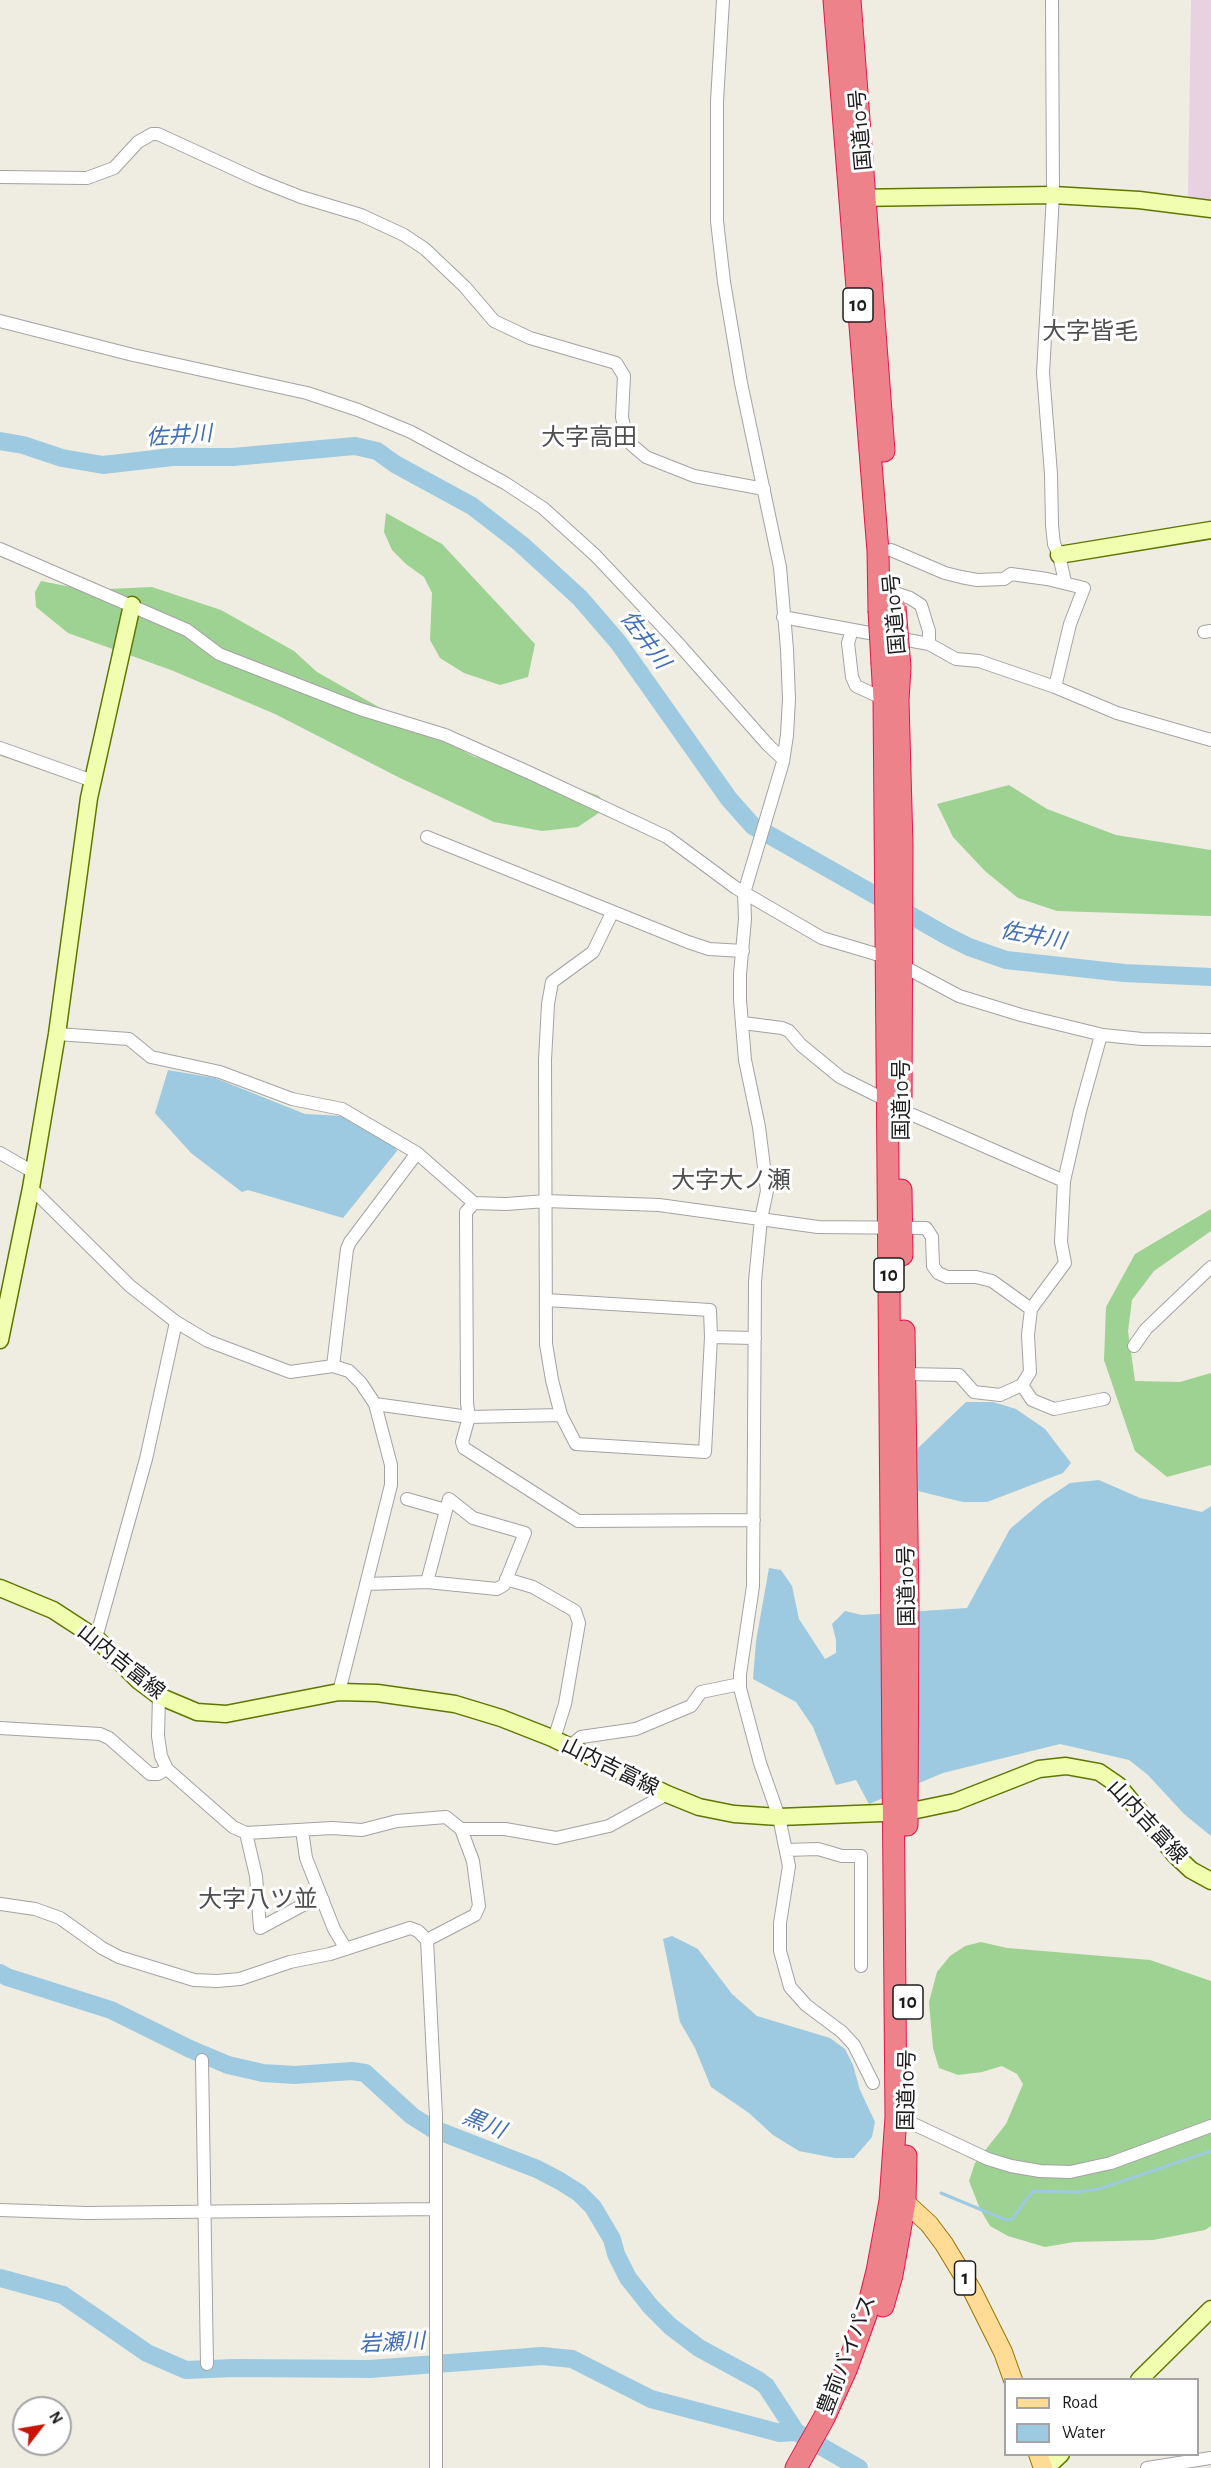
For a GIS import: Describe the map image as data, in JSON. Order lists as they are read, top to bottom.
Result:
{
  "streets": {
    "highway": ["国道10号", "10", "豊前バイパス"],
    "main road": ["山内吉富線", "1"]
  },
  "crossings": [
    ["国道10号", "山内吉富線"],
    ["国道10号", "1"],
    ["国道10号", "豊前バイパス"],
    ["1", "豊前バイパス"]
  ],
  "districts": [
    "大字皆毛",
    "大字高田",
    "大字大ノ瀬",
    "大字八ツ並"
  ],
  "water": ["佐井川", "黒川", "岩瀬川"],
  "legend": ["Road", "Water"],
  "north": "top right"
}
